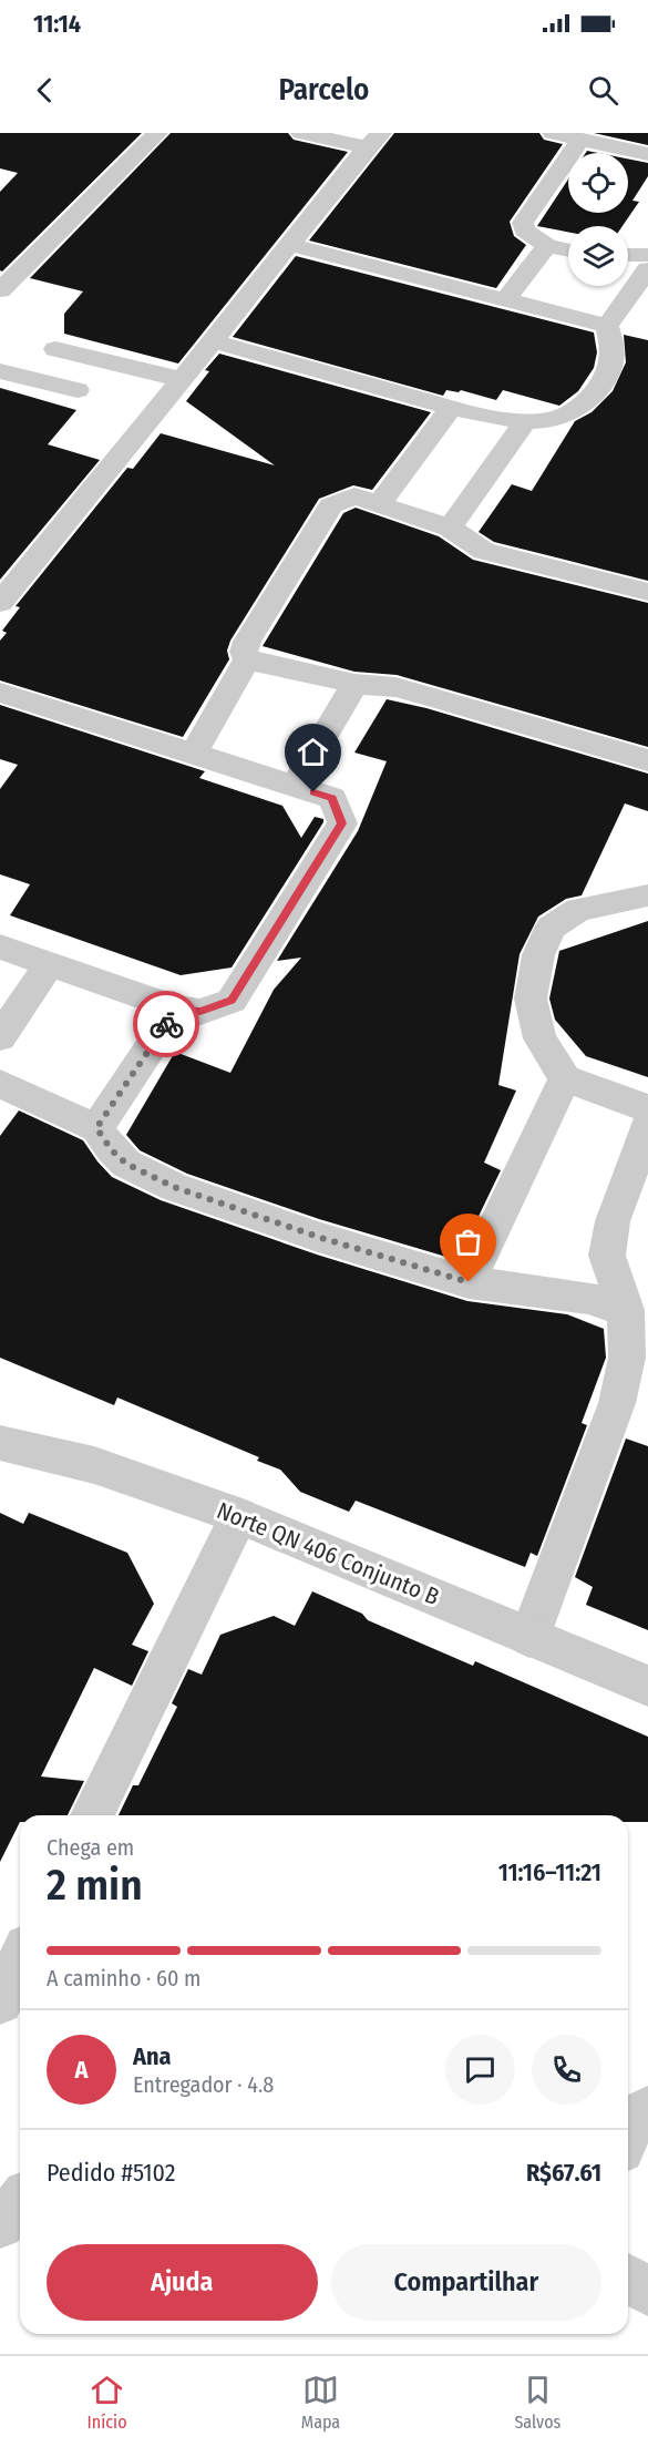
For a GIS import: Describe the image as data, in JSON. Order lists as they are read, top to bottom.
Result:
{
  "streets": {
    "street": ["Norte QN 406 Conjunto B"]
  },
  "page": {
    "status": "11:14",
    "header": "Parcelo",
    "heading": ["2 min", "Chega em", "11:16–11:21"],
    "panel": [
      "Ana",
      "Entregador · 4.8",
      "Pedido #5102",
      "R$67.61"
    ],
    "bar": "A caminho · 60 m",
    "round": "A",
    "buttons": ["Ajuda", "Compartilhar"],
    "tabs": ["Início", "Mapa", "Salvos"]
  }
}
